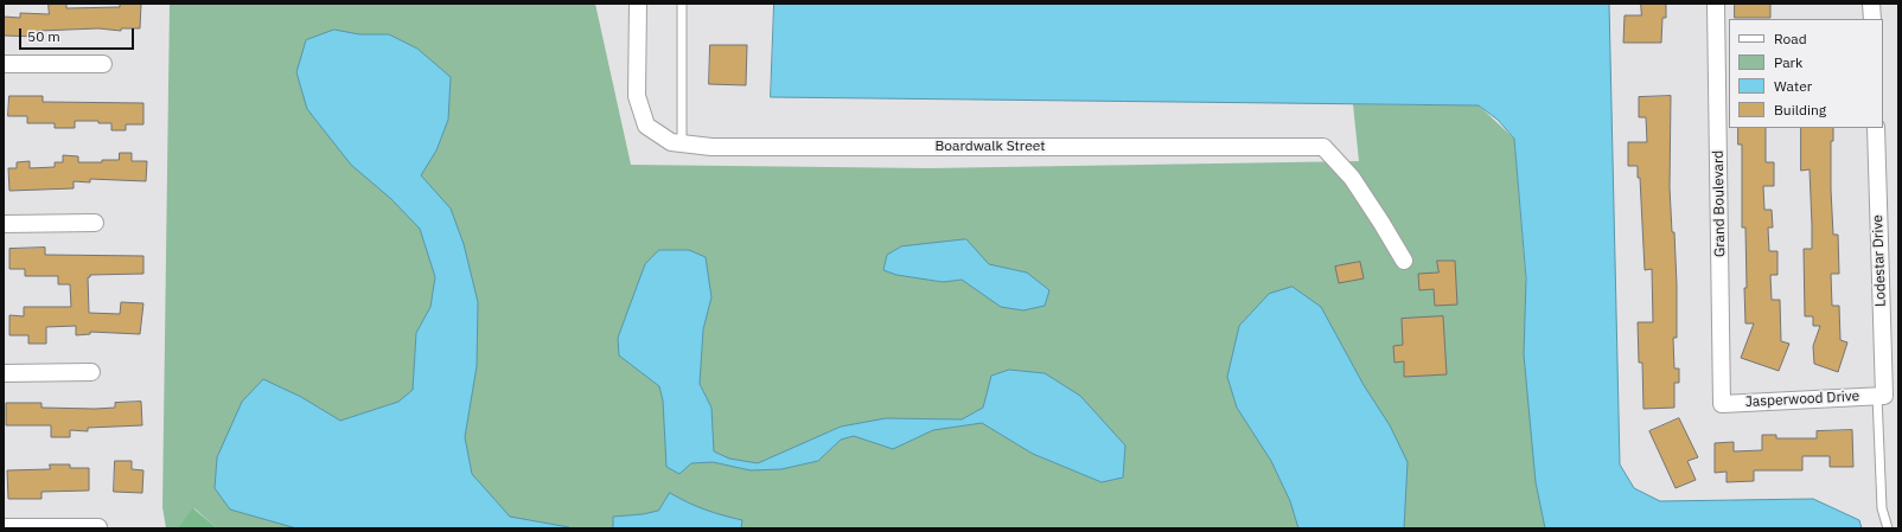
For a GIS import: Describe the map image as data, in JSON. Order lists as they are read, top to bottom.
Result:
{
  "streets": {
    "street": [
      "Boardwalk Street",
      "Grand Boulevard",
      "Lodestar Drive",
      "Jasperwood Drive"
    ]
  },
  "crossings": [
    ["Grand Boulevard", "Jasperwood Drive"],
    ["Lodestar Drive", "Jasperwood Drive"]
  ],
  "legend": [
    "Road",
    "Park",
    "Water",
    "Building"
  ],
  "scale_bar": "50 m"
}
